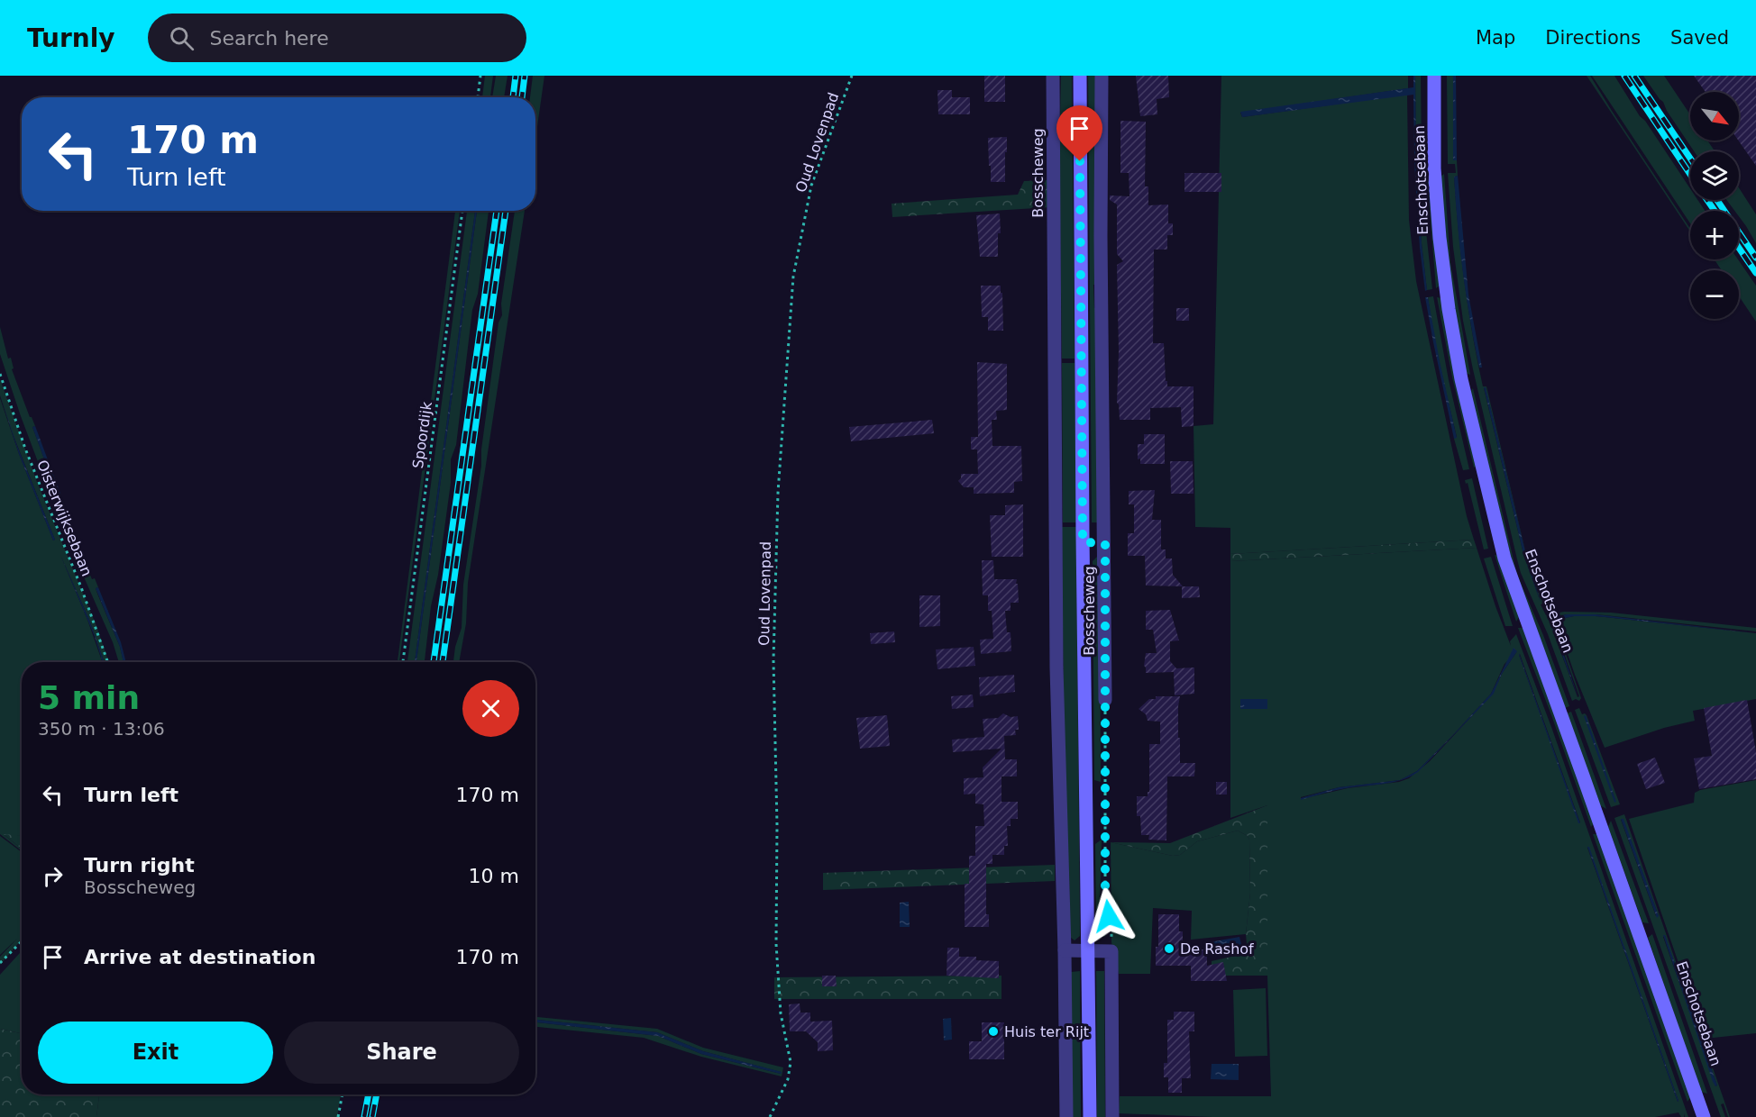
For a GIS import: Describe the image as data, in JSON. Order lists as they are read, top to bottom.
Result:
{
  "streets": {
    "street": ["Bosscheweg", "Enschotsebaan"],
    "path": ["Oud Lovenpad", "Spoordijk", "Oisterwijksebaan"]
  },
  "places": ["De Rashof", "Huis ter Rijt"],
  "north": "bottom right",
  "page": {
    "header": "Turnly",
    "search": "Search here",
    "nav": ["Map", "Directions", "Saved"],
    "map_buttons": ["+", "−"],
    "turn": ["170 m", "Turn left"],
    "heading": ["5 min", "350 m · 13:06"],
    "list": [
      {
        "name": "Turn left",
        "value": "170 m"
      },
      {
        "name": "Turn right",
        "note": "Bosscheweg",
        "value": "10 m"
      },
      {
        "name": "Arrive at destination",
        "value": "170 m"
      }
    ],
    "buttons": ["Exit", "Share"]
  }
}
